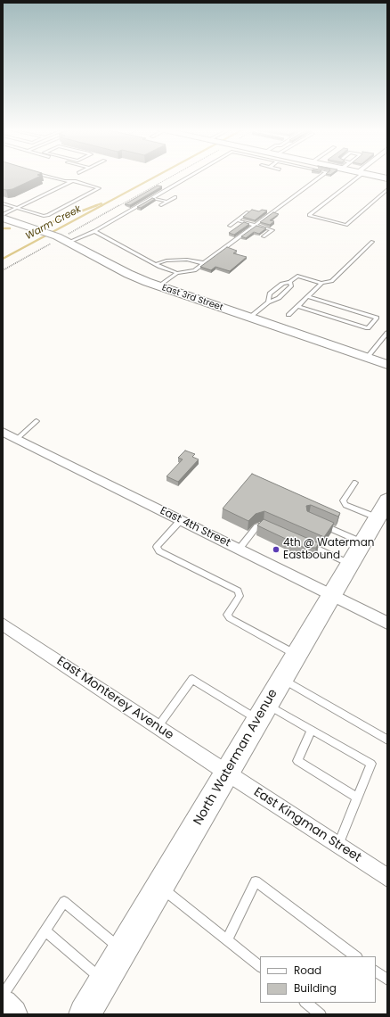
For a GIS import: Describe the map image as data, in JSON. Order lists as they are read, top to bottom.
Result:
{
  "streets": {
    "main road": ["East 3rd Street", "North Waterman Avenue"],
    "street": ["East 4th Street", "East Monterey Avenue", "East Kingman Street"]
  },
  "crossings": [
    ["East 4th Street", "North Waterman Avenue"],
    ["East Monterey Avenue", "North Waterman Avenue"],
    ["East Monterey Avenue", "East Kingman Street"],
    ["North Waterman Avenue", "East Kingman Street"]
  ],
  "water": ["Warm Creek"],
  "places": ["4th @ Waterman Eastbound"],
  "legend": ["Road", "Building"]
}
